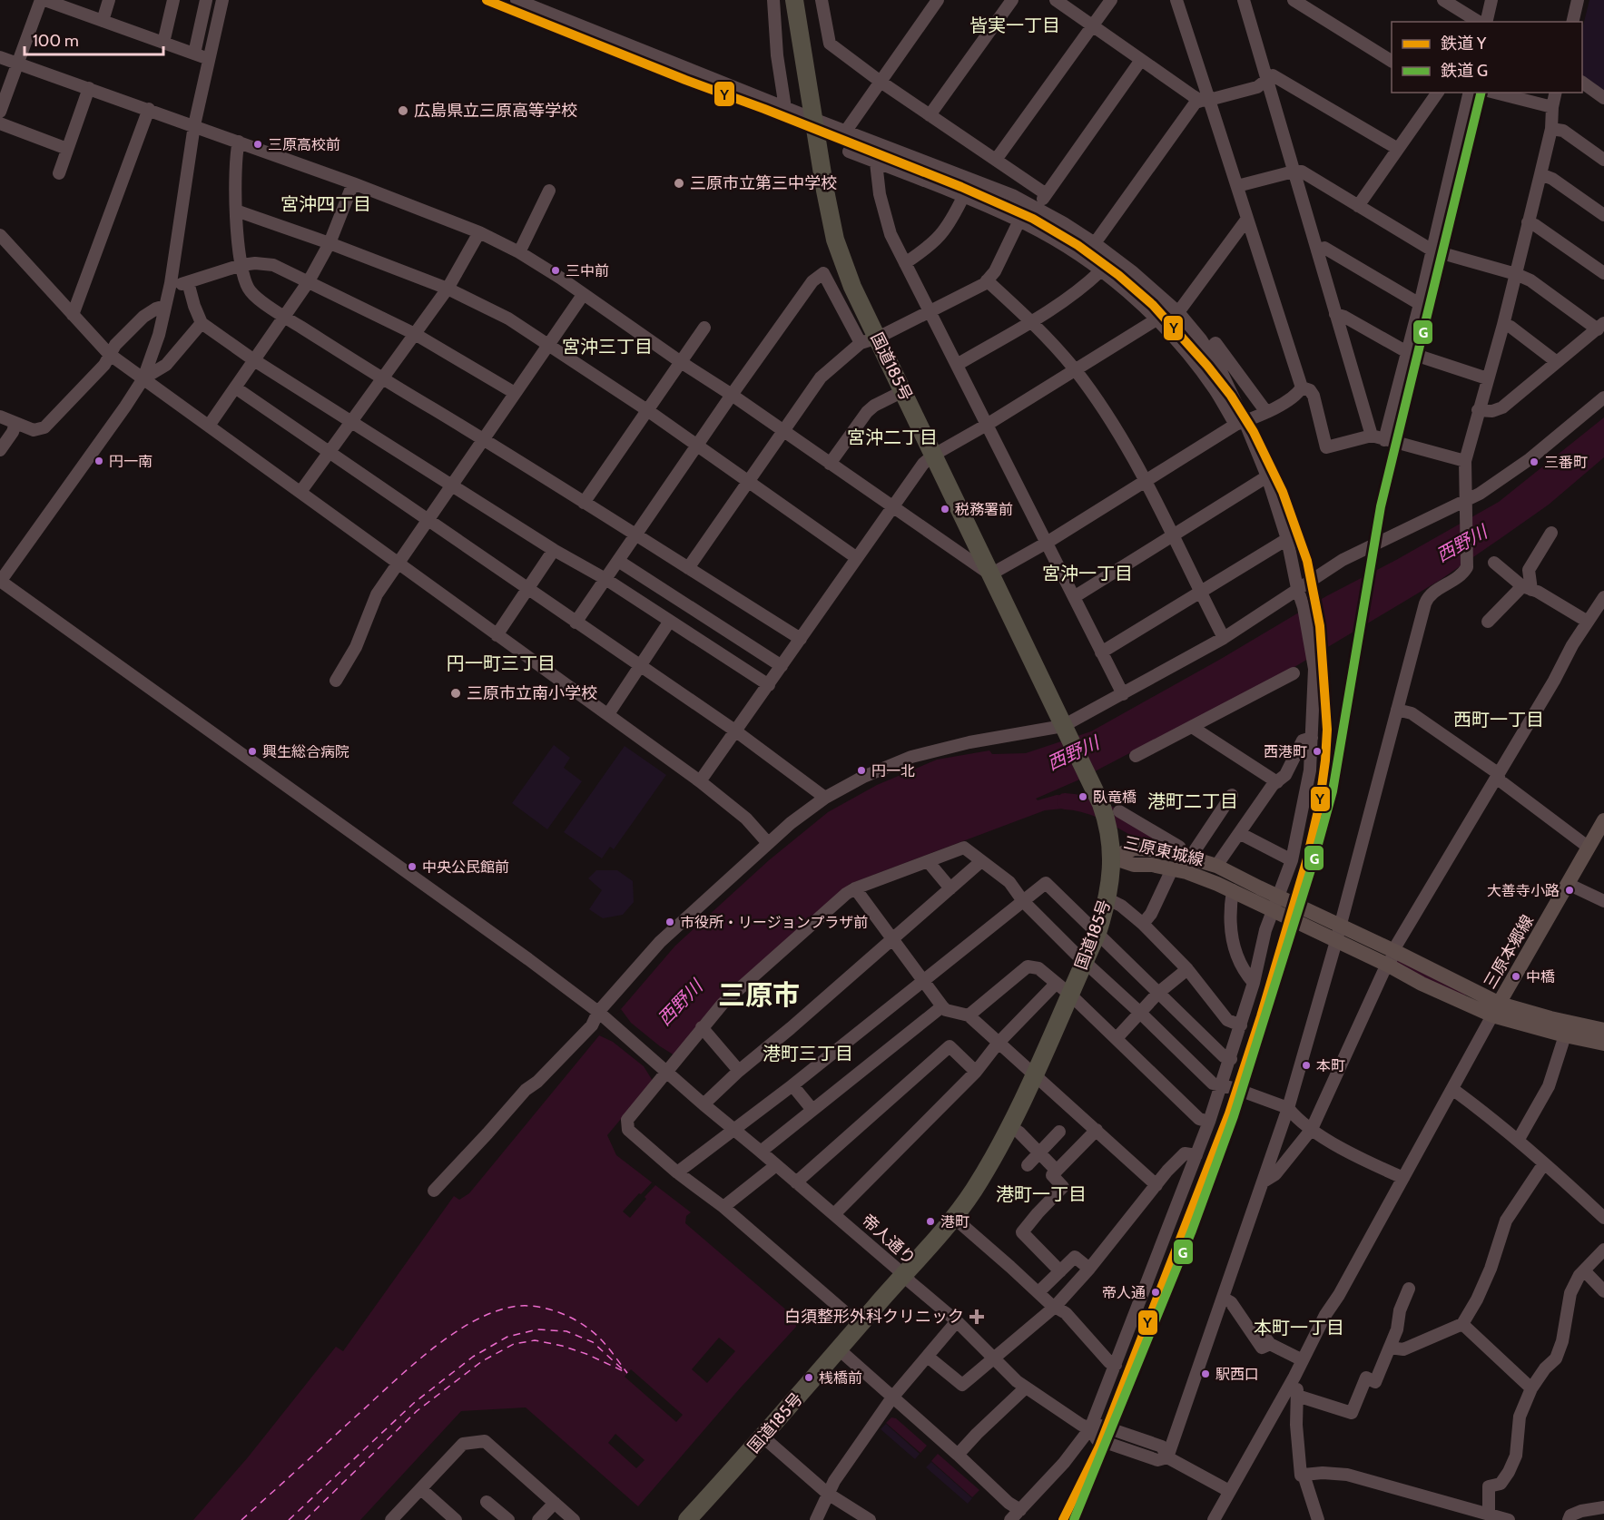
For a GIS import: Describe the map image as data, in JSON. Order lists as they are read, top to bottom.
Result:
{
  "streets": {
    "highway": ["国道185号"],
    "main road": ["三原東城線", "三原本郷線"],
    "street": ["帝人通り"]
  },
  "crossings": [
    ["国道185号", "三原東城線"],
    ["国道185号", "帝人通り"],
    ["三原東城線", "三原本郷線"]
  ],
  "districts": [
    "皆実一丁目",
    "宮沖四丁目",
    "宮沖三丁目",
    "宮沖二丁目",
    "宮沖一丁目",
    "円一町三丁目",
    "西町一丁目",
    "港町二丁目",
    "三原市",
    "港町三丁目",
    "港町一丁目",
    "本町一丁目"
  ],
  "water": ["西野川"],
  "places": {
    "other": [
      "広島県立三原高等学校",
      "三原高校前",
      "三原市立第三中学校",
      "三中前",
      "円一南",
      "三番町",
      "税務署前",
      "三原市立南小学校",
      "興生総合病院",
      "西港町",
      "円一北",
      "臥竜橋",
      "中央公民館前",
      "大善寺小路",
      "市役所・リージョンプラザ前",
      "中橋",
      "本町",
      "港町",
      "帝人通",
      "駅西口",
      "桟橋前"
    ],
    "health": ["白須整形外科クリニック"]
  },
  "lines": ["rail line Y", "rail line G"],
  "legend": ["鉄道 Y", "鉄道 G"],
  "scale_bar": "100 m"
}
